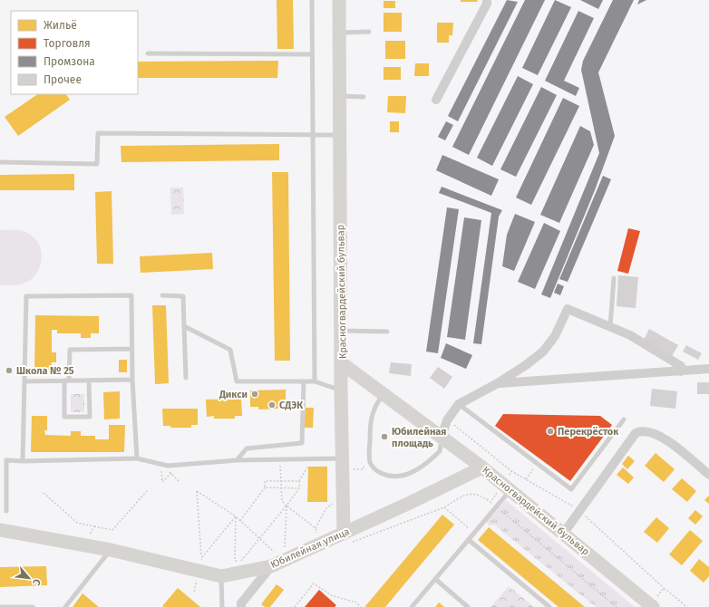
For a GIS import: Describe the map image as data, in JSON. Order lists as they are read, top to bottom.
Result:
{
  "streets": {
    "street": ["Красногвардейский бульвар", "Юбилейная улица"]
  },
  "crossings": [
    ["Красногвардейский бульвар", "Юбилейная улица"]
  ],
  "places": [
    "Школа № 25",
    "Дикси",
    "СДЭК",
    "Перекрёсток",
    "Юбилейная площадь"
  ],
  "legend": [
    "Жильё",
    "Торговля",
    "Промзона",
    "Прочее"
  ],
  "north": "bottom right"
}
